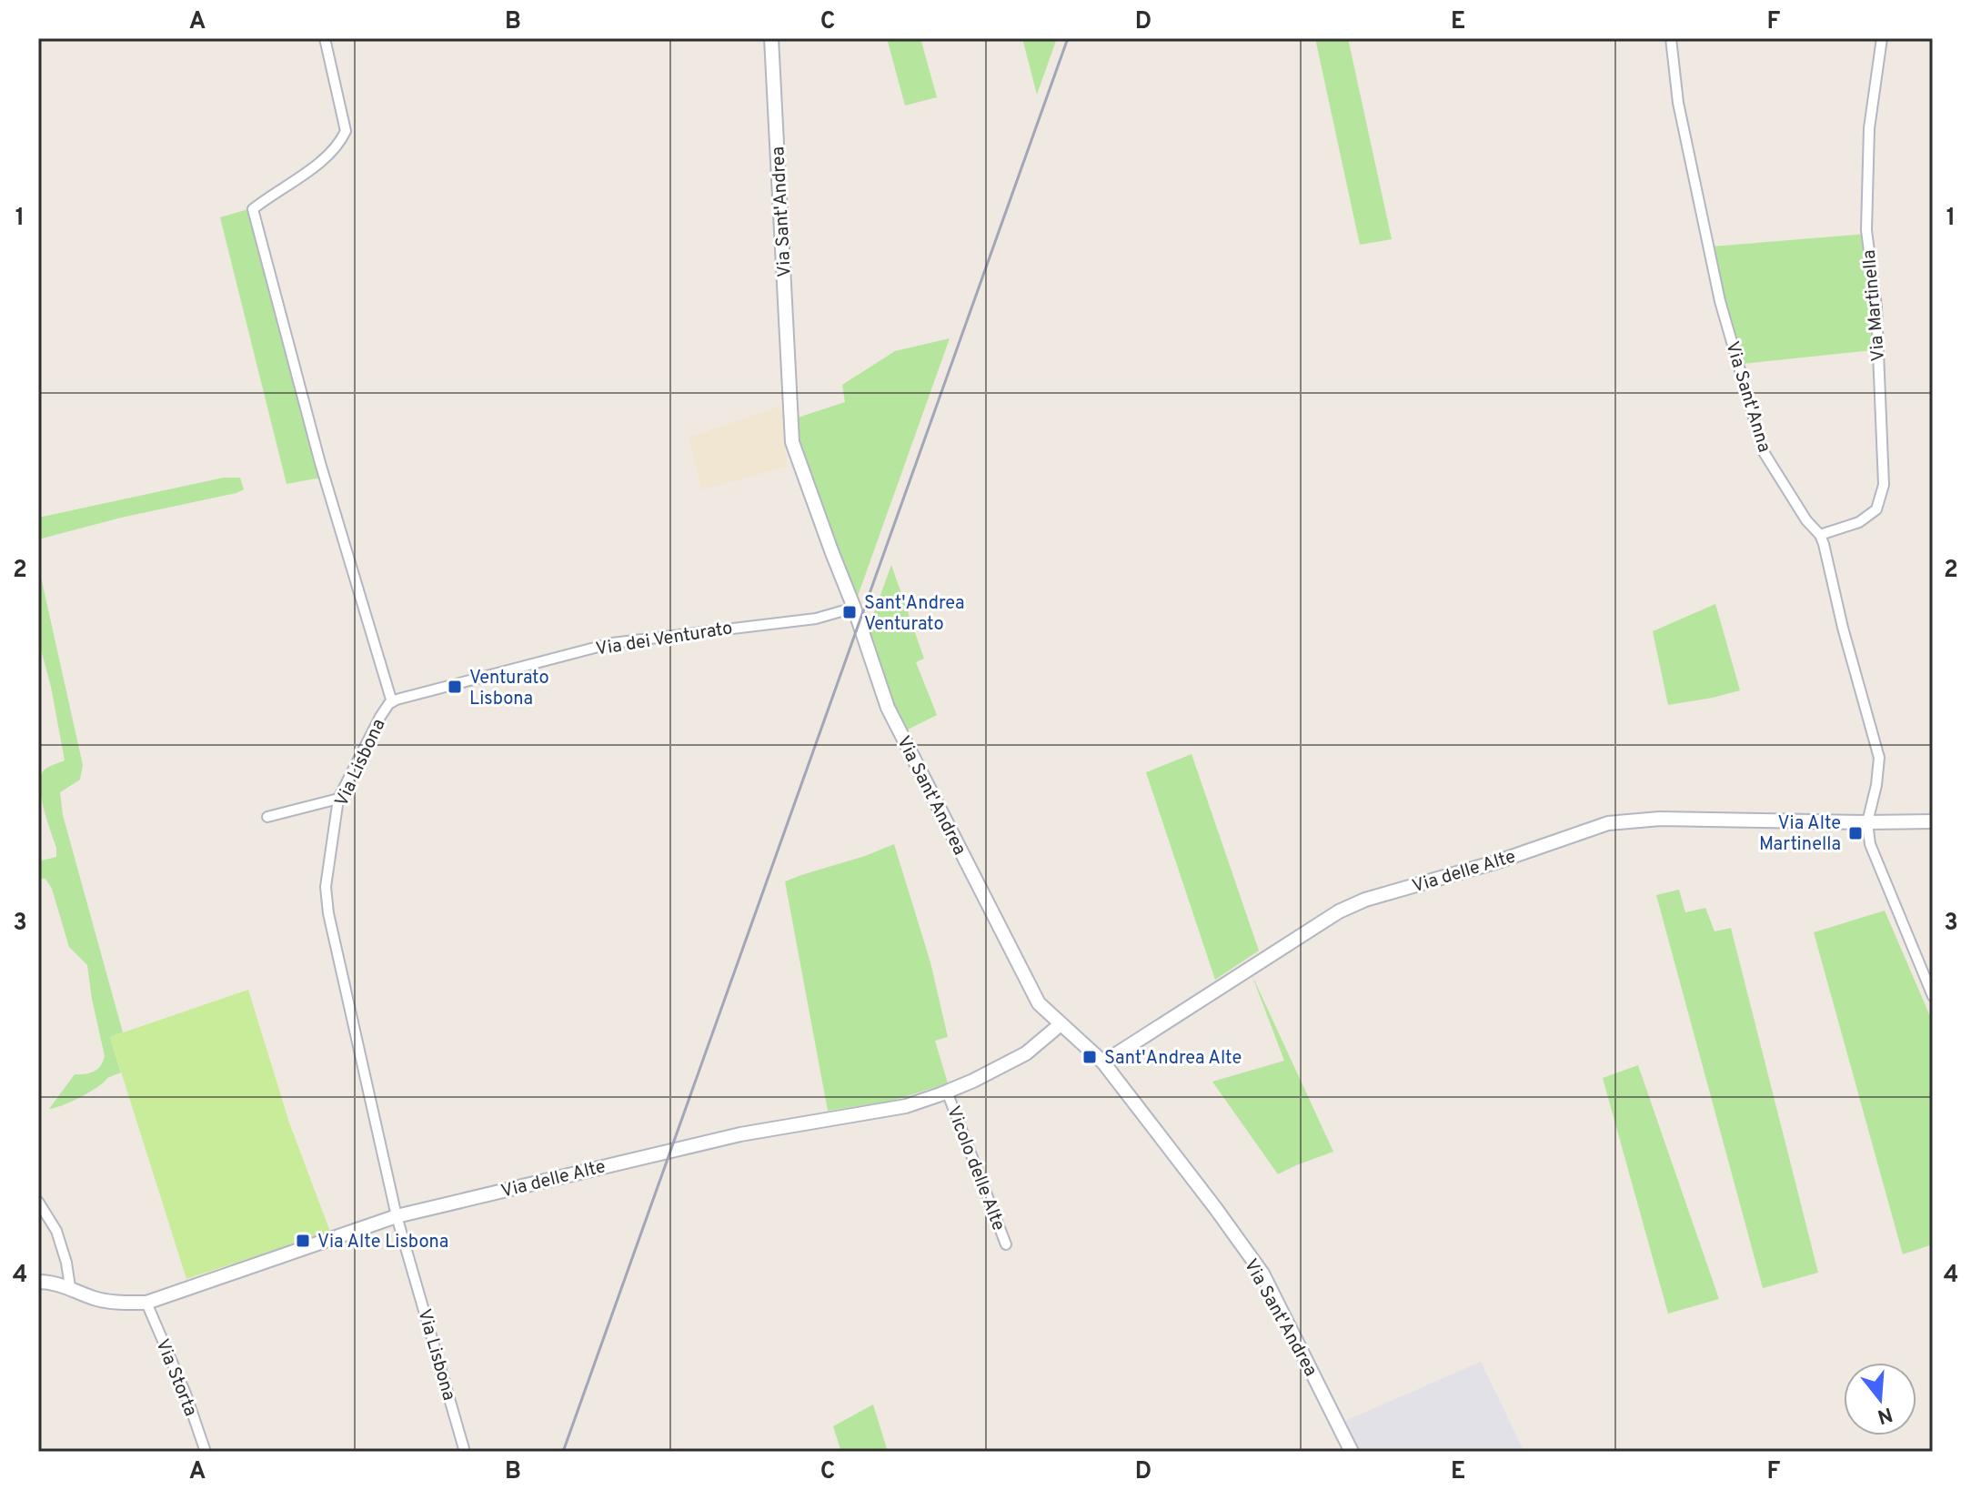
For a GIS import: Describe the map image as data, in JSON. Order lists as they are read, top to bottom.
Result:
{
  "streets": {
    "street": [
      "Via Sant'Andrea",
      "Via Martinella",
      "Via Sant'Anna",
      "Via dei Venturato",
      "Via Lisbona",
      "Via delle Alte",
      "Vicolo delle Alte",
      "Via Storta"
    ]
  },
  "crossings": [
    ["Via Sant'Andrea", "Via dei Venturato"],
    ["Via Sant'Andrea", "Via delle Alte"],
    ["Via Martinella", "Via Sant'Anna"],
    ["Via Sant'Anna", "Via delle Alte"],
    ["Via dei Venturato", "Via Lisbona"],
    ["Via Lisbona", "Via delle Alte"],
    ["Via delle Alte", "Vicolo delle Alte"],
    ["Via delle Alte", "Via Storta"]
  ],
  "places": {
    "transit": [
      "Sant'Andrea Venturato",
      "Venturato Lisbona",
      "Via Alte Martinella",
      "Sant'Andrea Alte",
      "Via Alte Lisbona"
    ]
  },
  "north": "bottom",
  "grid": {
    "columns": [
      "A",
      "B",
      "C",
      "D",
      "E",
      "F"
    ],
    "rows": [
      "1",
      "2",
      "3",
      "4"
    ]
  }
}
